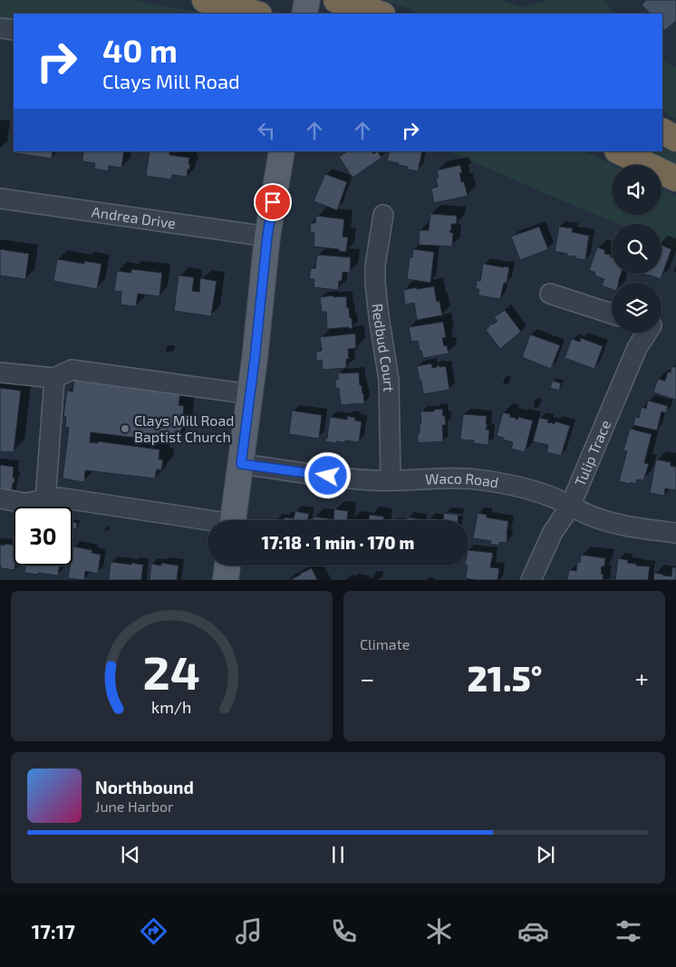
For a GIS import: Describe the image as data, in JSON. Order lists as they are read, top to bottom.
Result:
{
  "streets": {
    "street": [
      "Andrea Drive",
      "Redbud Court",
      "Tulip Trace",
      "Waco Road"
    ]
  },
  "crossings": [
    ["Redbud Court", "Waco Road"],
    ["Tulip Trace", "Waco Road"]
  ],
  "places": ["Clays Mill Road Baptist Church"],
  "page": {
    "turn": ["40 m", "Clays Mill Road"],
    "limit": "30",
    "trip": "17:18 · 1 min · 170 m",
    "tile": "Climate",
    "heat": ["−", "21.5°", "+"],
    "song": ["Northbound", "June Harbor"],
    "tabs": "17:17",
    "gauge": ["24", "km/h"]
  }
}
